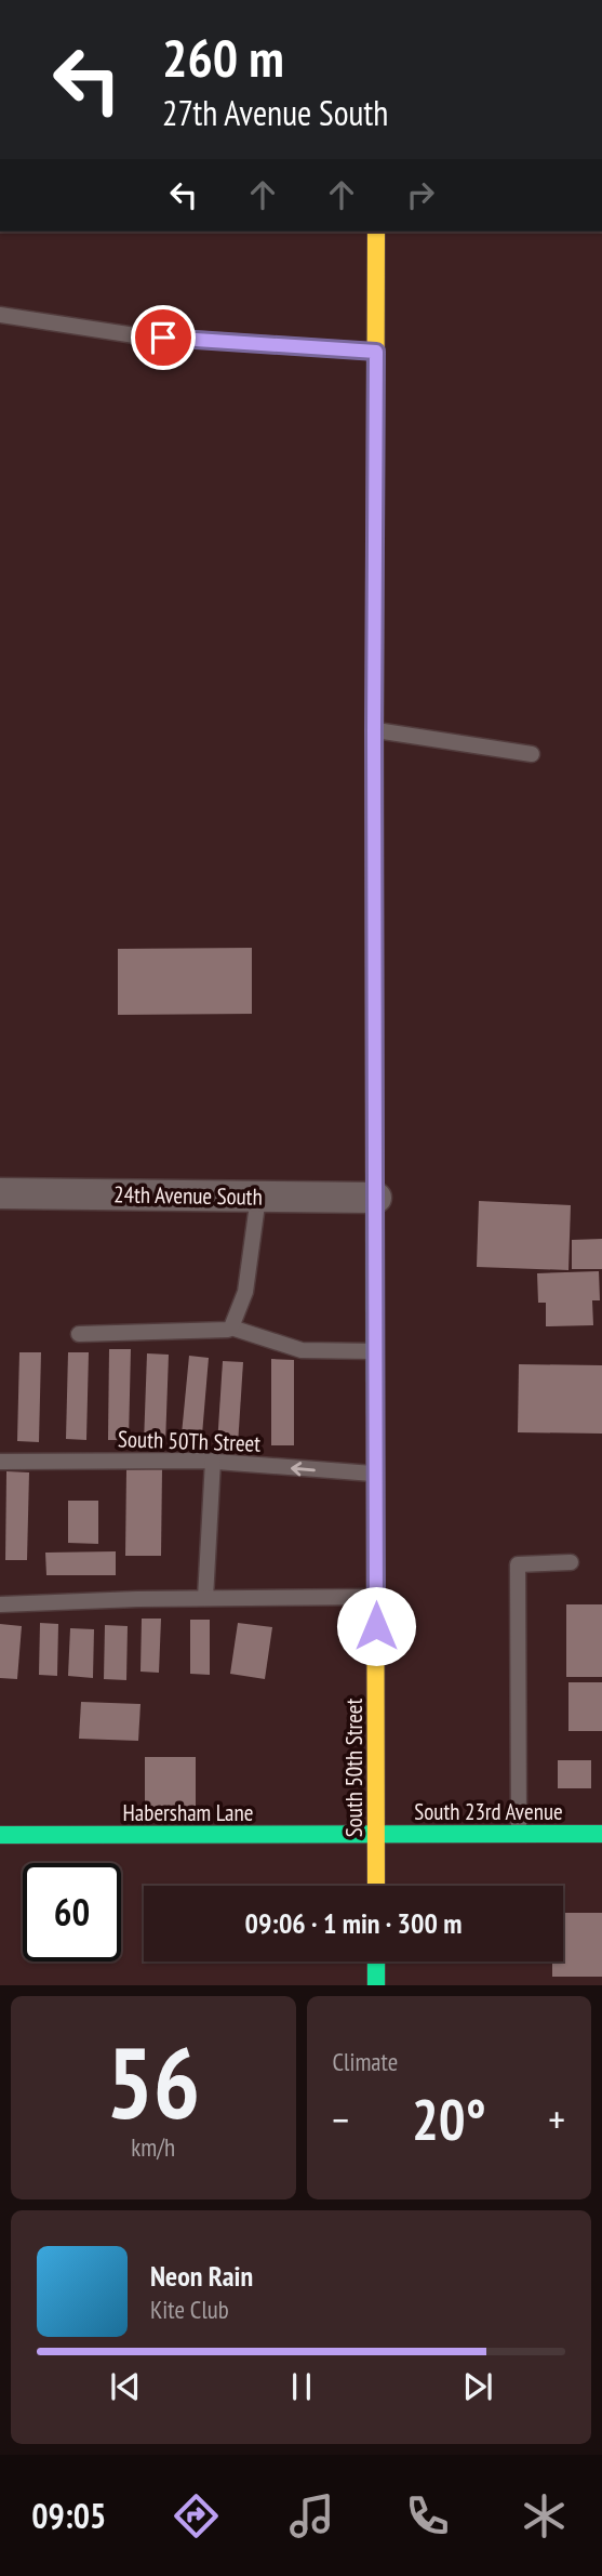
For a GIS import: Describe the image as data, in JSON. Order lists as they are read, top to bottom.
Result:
{
  "streets": {
    "main road": ["South 50th Street", "South 23rd Avenue", "Habersham Lane"],
    "street": ["24th Avenue South"],
    "lane": ["South 50Th Street"]
  },
  "crossings": [
    ["24th Avenue South", "South 50th Street"],
    ["South 50Th Street", "South 50th Street"],
    ["South 50th Street", "South 23rd Avenue"],
    ["South 50th Street", "Habersham Lane"],
    ["South 23rd Avenue", "Habersham Lane"]
  ],
  "page": {
    "turn": ["260 m", "27th Avenue South"],
    "limit": "60",
    "trip": "09:06 · 1 min · 300 m",
    "tile": [
      ["56", "km/h"],
      "Climate"
    ],
    "heat": ["−", "20°", "+"],
    "song": ["Neon Rain", "Kite Club"],
    "tabs": "09:05"
  }
}
